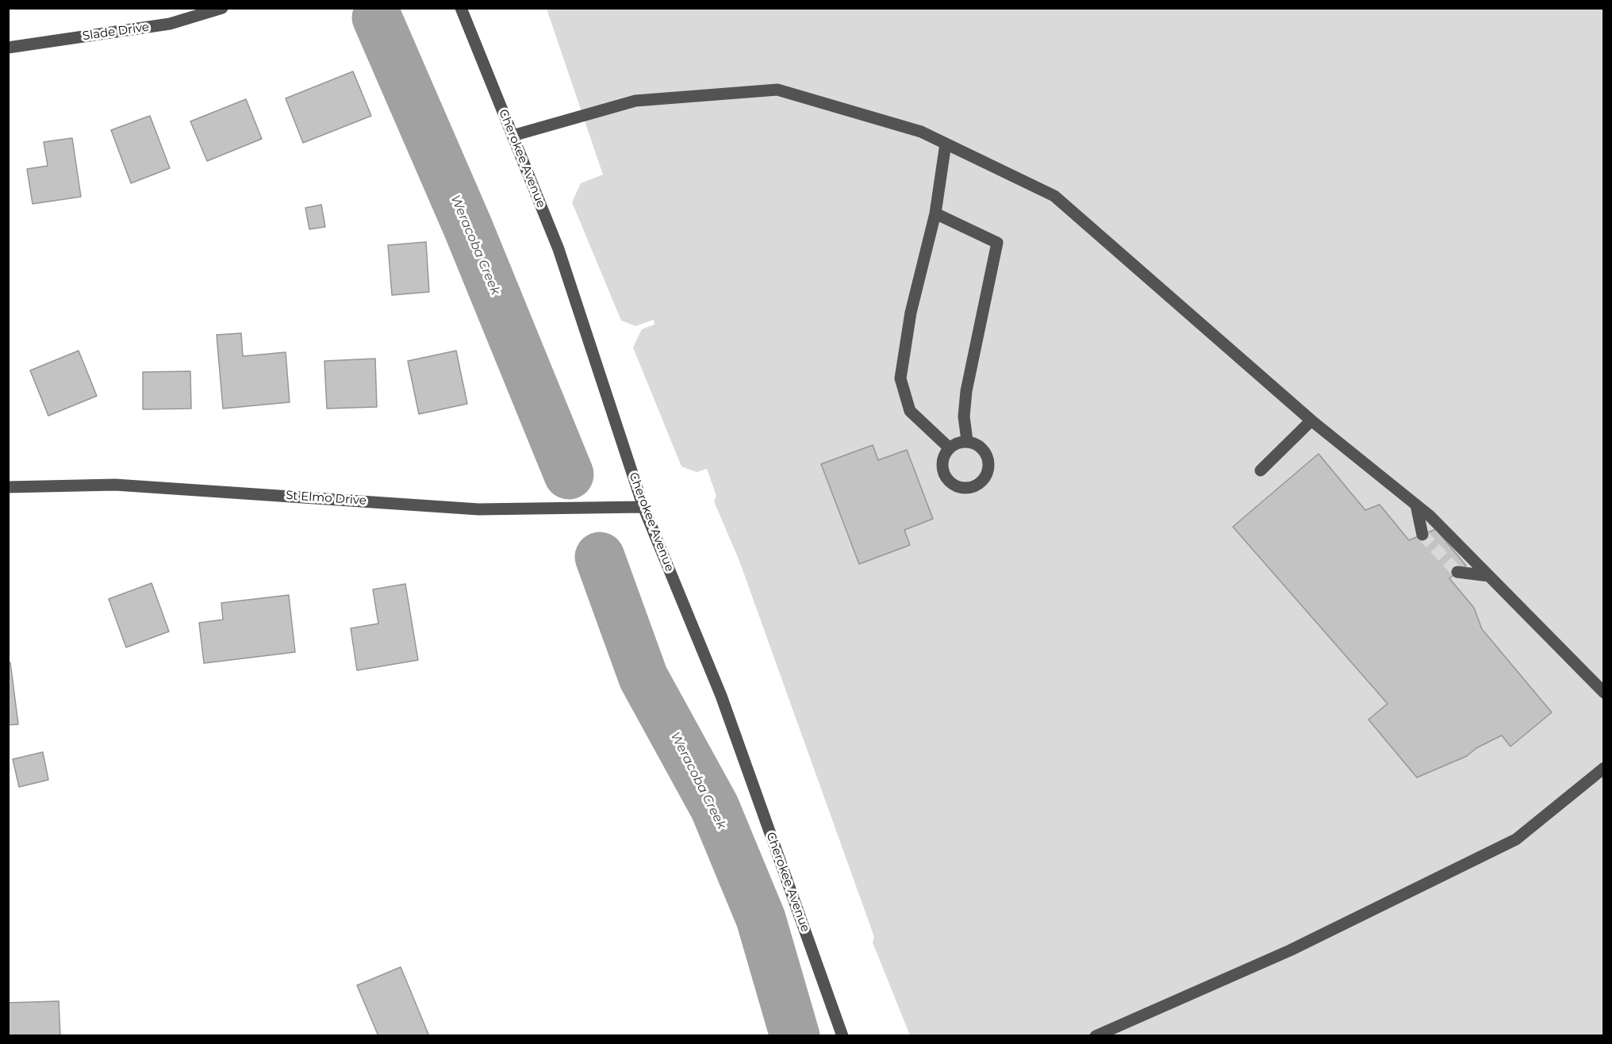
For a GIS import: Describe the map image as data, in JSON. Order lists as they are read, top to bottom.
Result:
{
  "streets": {
    "street": ["Slade Drive", "Cherokee Avenue", "St Elmo Drive"]
  },
  "crossings": [
    ["Cherokee Avenue", "St Elmo Drive"]
  ],
  "water": ["Weracoba Creek"]
}
